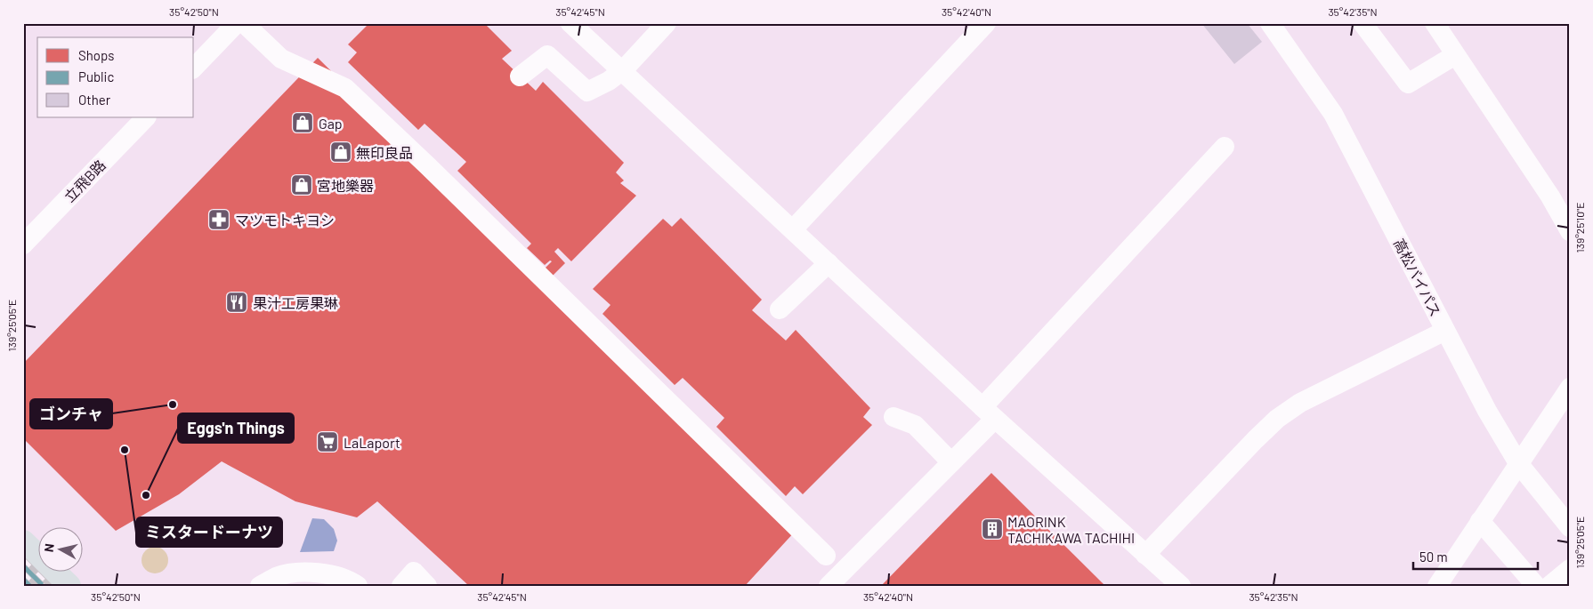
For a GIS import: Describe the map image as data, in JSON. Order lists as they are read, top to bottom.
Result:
{
  "streets": {
    "street": ["立飛B路", "高松バイパス"]
  },
  "places": {
    "shop": ["Gap", "無印良品", "宮地樂器"],
    "pharmacy": ["マツモトキヨシ"],
    "restaurant": ["果汁工房果琳"],
    "other": ["ゴンチャ", "ミスタードーナツ", "Eggs'n Things"],
    "supermarket": ["LaLaport"],
    "building": ["MAORINK TACHIKAWA TACHIHI"]
  },
  "legend": ["Shops", "Public", "Other"],
  "scale_bar": "50 m",
  "north": "left",
  "coordinates": [
    "35°42'50\"N",
    "35°42'45\"N",
    "35°42'40\"N",
    "35°42'35\"N",
    "139°25'10\"E",
    "139°25'05\"E"
  ]
}
